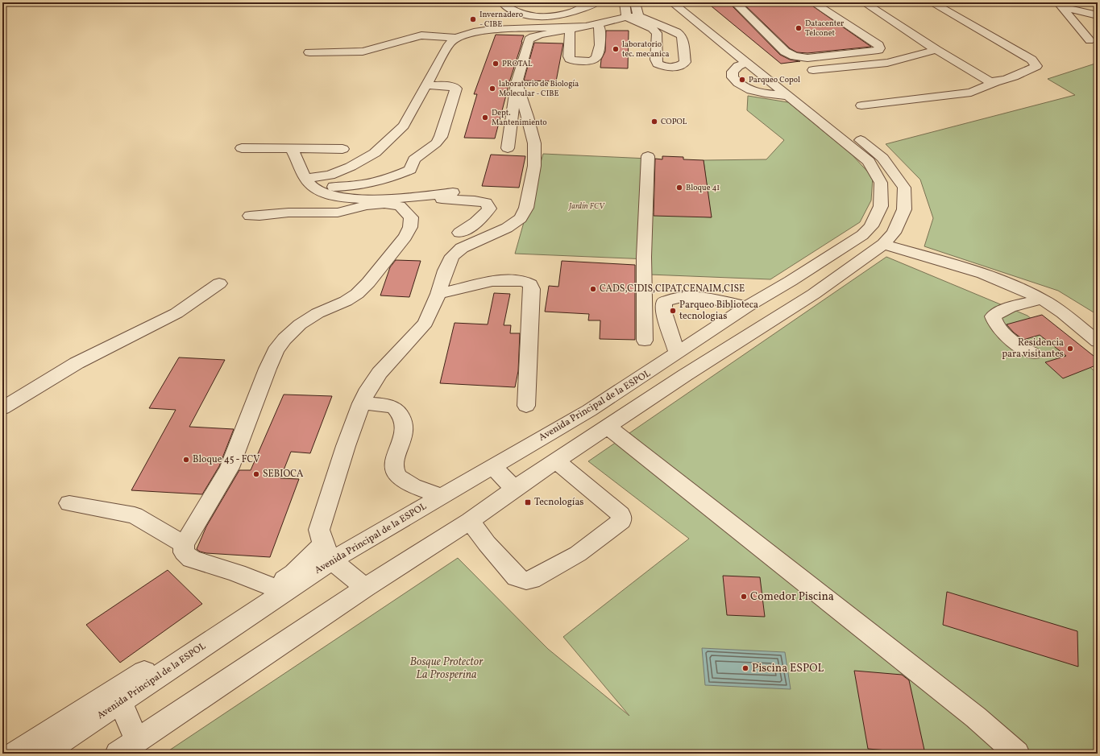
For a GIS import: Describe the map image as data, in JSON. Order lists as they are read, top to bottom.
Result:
{
  "streets": {
    "street": ["Avenida Principal de la ESPOL"]
  },
  "parks": ["Jardín FCV", "Bosque Protector La Prosperina"],
  "places": {
    "other": [
      "Invernadero - CIBE",
      "Datacenter Telconet",
      "laboratorio tec. mecanica",
      "PROTAL",
      "Parqueo Copol",
      "laboratorio de Biología Molecular - CIBE",
      "Dept. Mantenimiento",
      "COPOL",
      "Bloque 41",
      "CADS,CIDIS,CIPAT,CENAIM,CISE",
      "Parqueo Biblioteca tecnologias",
      "Residencia para visitantes",
      "Bloque 45 - FCV",
      "SEBIOCA",
      "Comedor Piscina",
      "Piscina ESPOL"
    ],
    "transit": ["Tecnologías"]
  }
}
